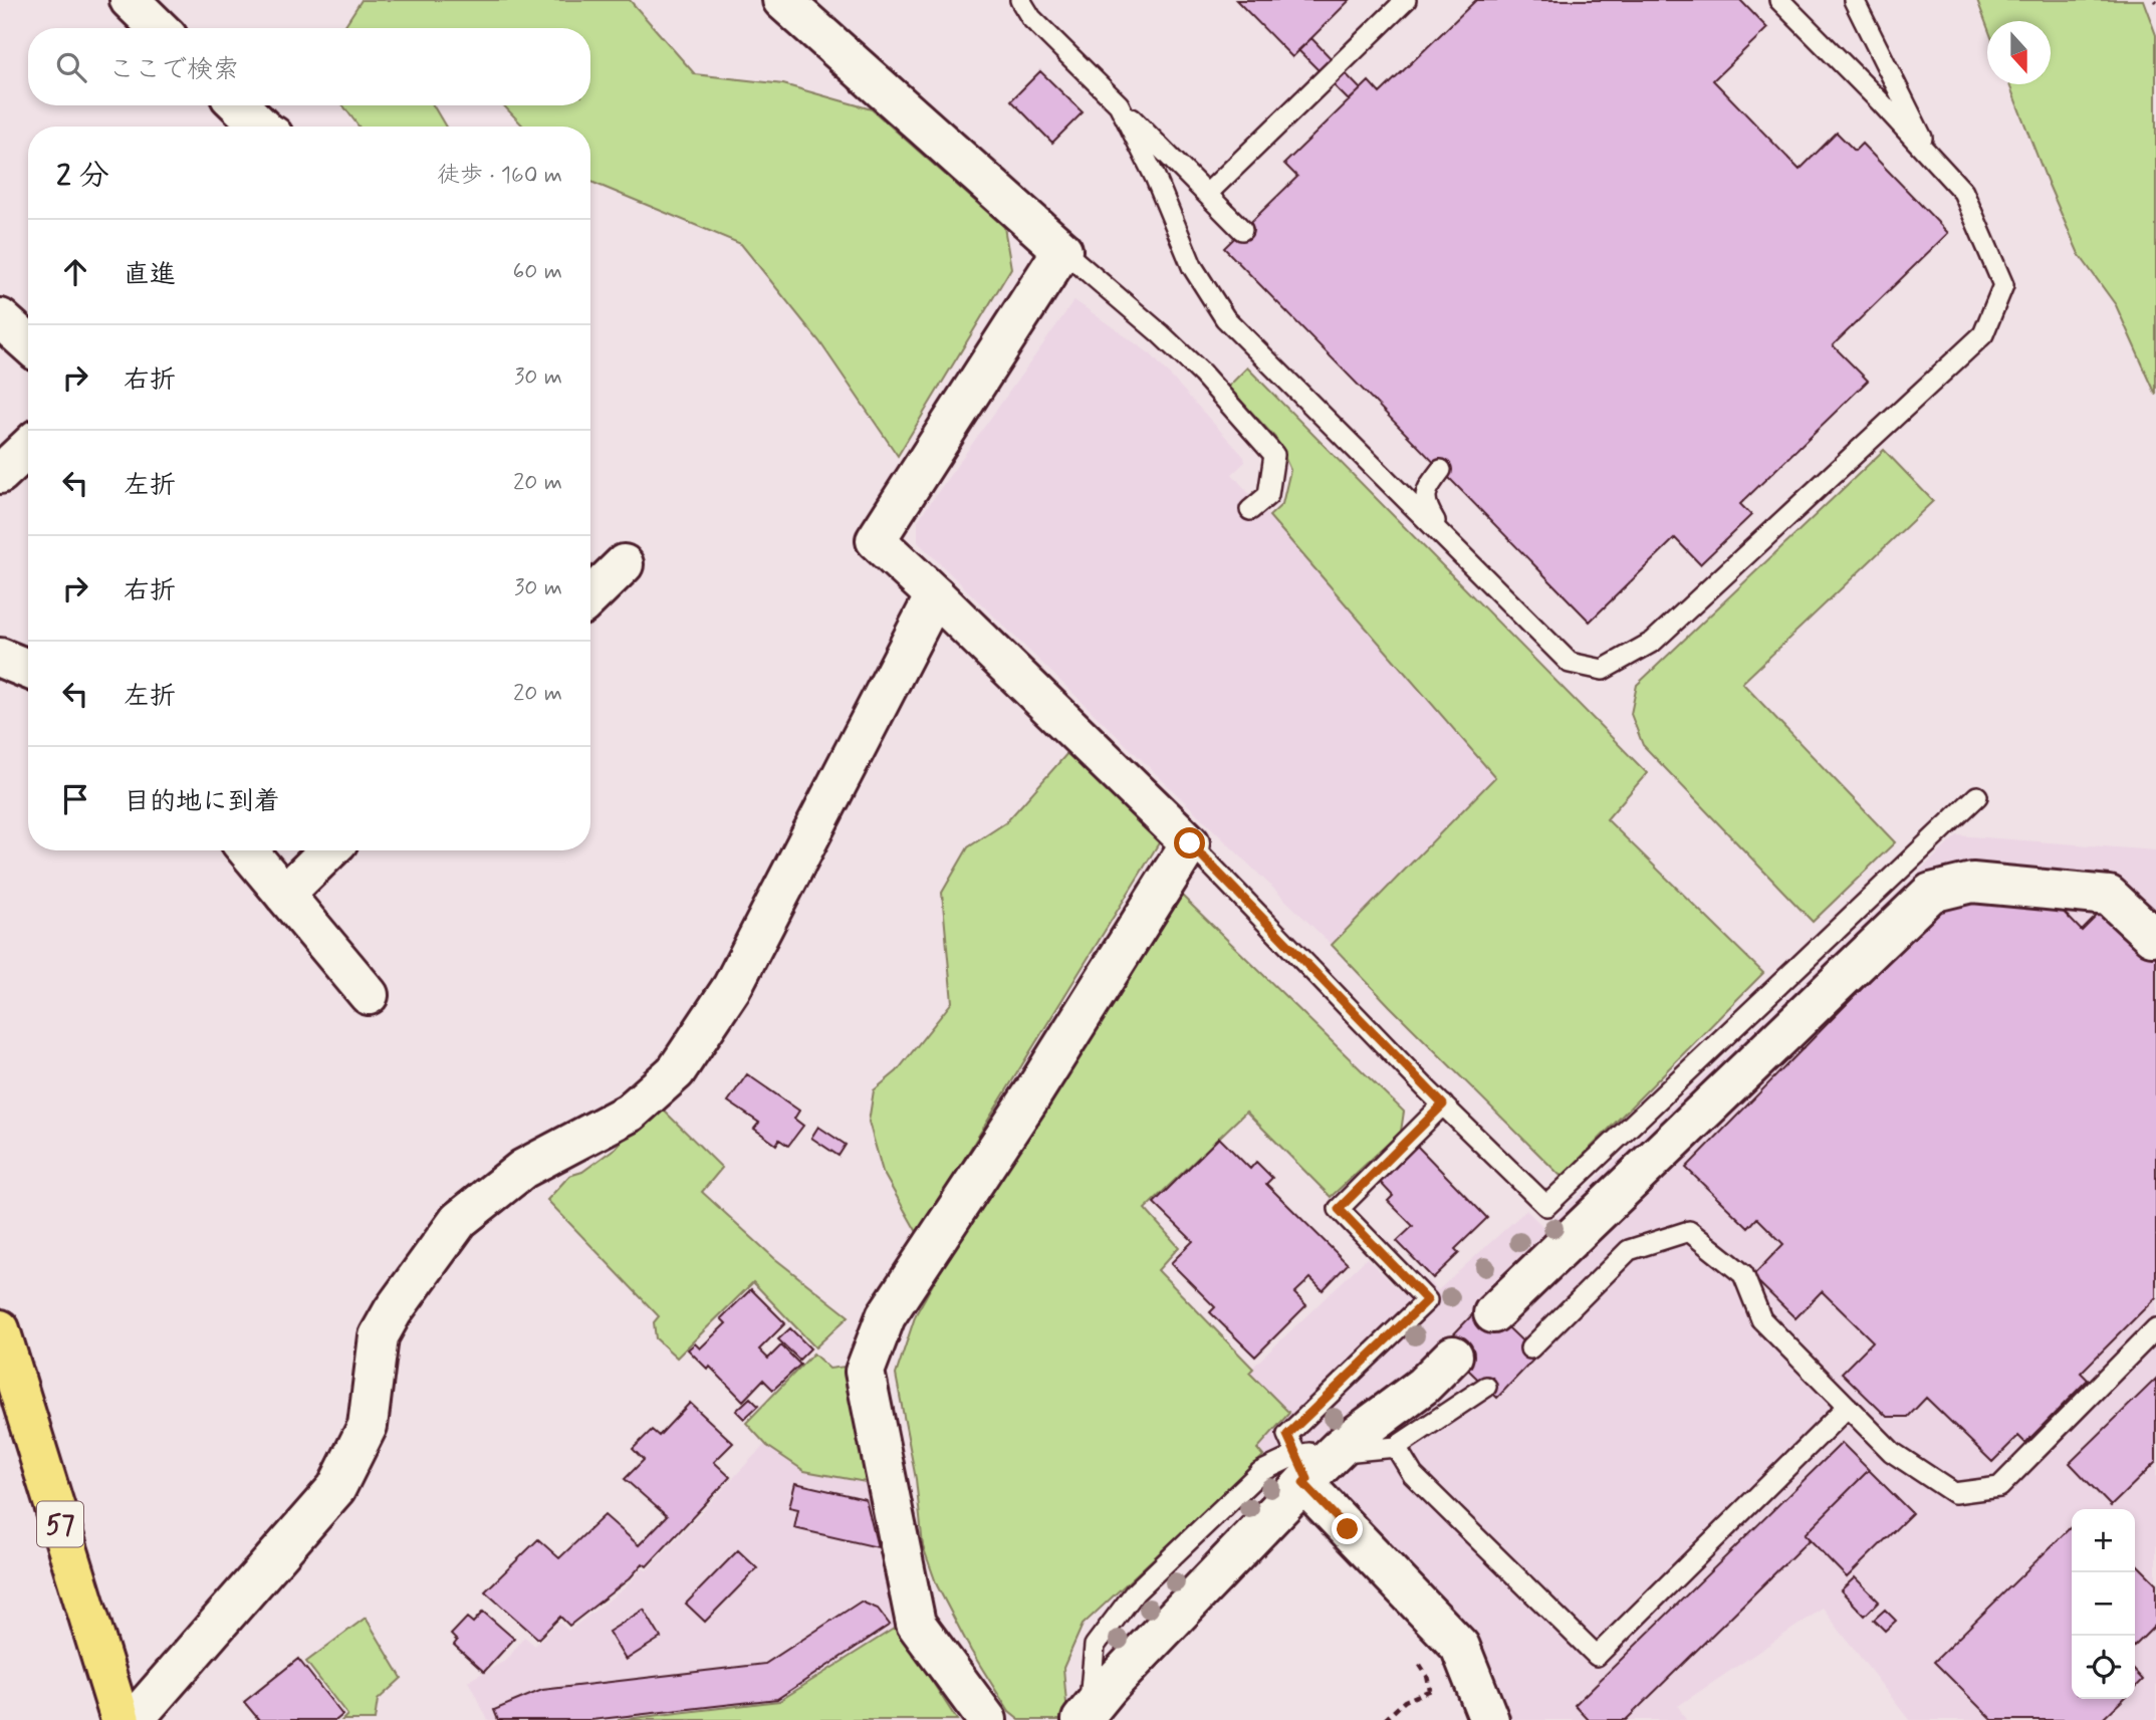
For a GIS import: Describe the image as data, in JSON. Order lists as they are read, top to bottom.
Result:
{
  "streets": {
    "main road": ["57"]
  },
  "north": "bottom",
  "page": {
    "search": "ここで検索",
    "heading": ["2 分", "徒歩 · 160 m"],
    "list": [
      ["直進", "60 m"],
      ["右折", "30 m"],
      ["左折", "20 m"],
      ["右折", "30 m"],
      ["左折", "20 m"],
      "目的地に到着"
    ],
    "map_buttons": ["+", "−"]
  }
}
